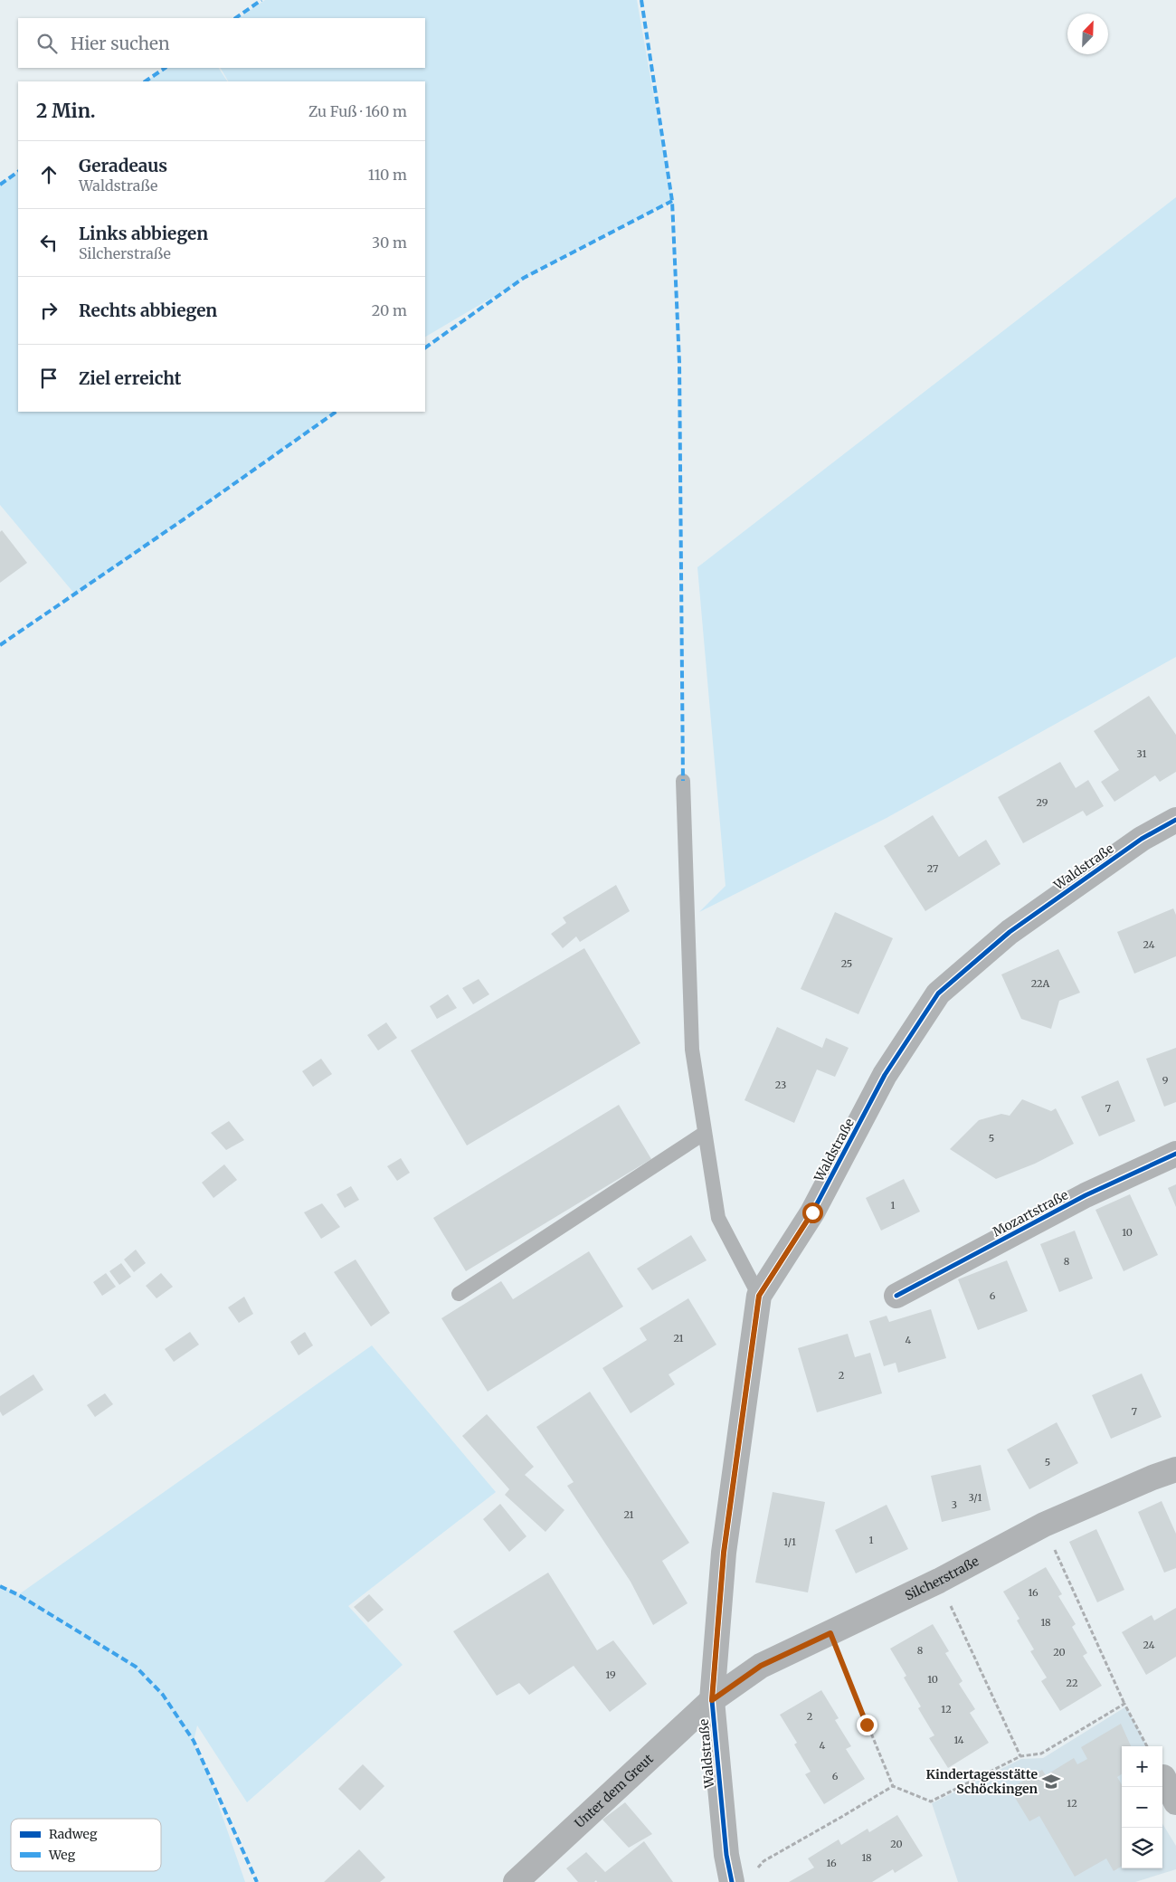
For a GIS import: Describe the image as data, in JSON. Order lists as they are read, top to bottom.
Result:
{
  "streets": {
    "street": [
      "Waldstraße",
      "Mozartstraße",
      "Silcherstraße",
      "Unter dem Greut"
    ]
  },
  "crossings": [
    ["Waldstraße", "Silcherstraße"],
    ["Waldstraße", "Unter dem Greut"],
    ["Silcherstraße", "Unter dem Greut"]
  ],
  "places": {
    "school or university": ["Kindertagesstätte Schöckingen"]
  },
  "house_numbers": [
    "31",
    "29",
    "27",
    "24",
    "25",
    "22A",
    "9",
    "23",
    "7",
    "5",
    "1",
    "10",
    "8",
    "6",
    "21",
    "4",
    "2",
    "7",
    "5",
    "3/1",
    "3",
    "21",
    "1",
    "1/1",
    "16",
    "18",
    "24",
    "8",
    "20",
    "19",
    "10",
    "22",
    "12",
    "2",
    "14",
    "4",
    "6",
    "12",
    "20",
    "18",
    "16"
  ],
  "legend": ["Radweg", "Weg"],
  "north": "top right",
  "page": {
    "search": "Hier suchen",
    "heading": ["2 Min.", "Zu Fuß · 160 m"],
    "list": [
      ["Geradeaus", "Waldstraße", "110 m"],
      ["Links abbiegen", "Silcherstraße", "30 m"],
      ["Rechts abbiegen", "20 m"],
      "Ziel erreicht"
    ],
    "map_buttons": ["+", "−"]
  }
}
